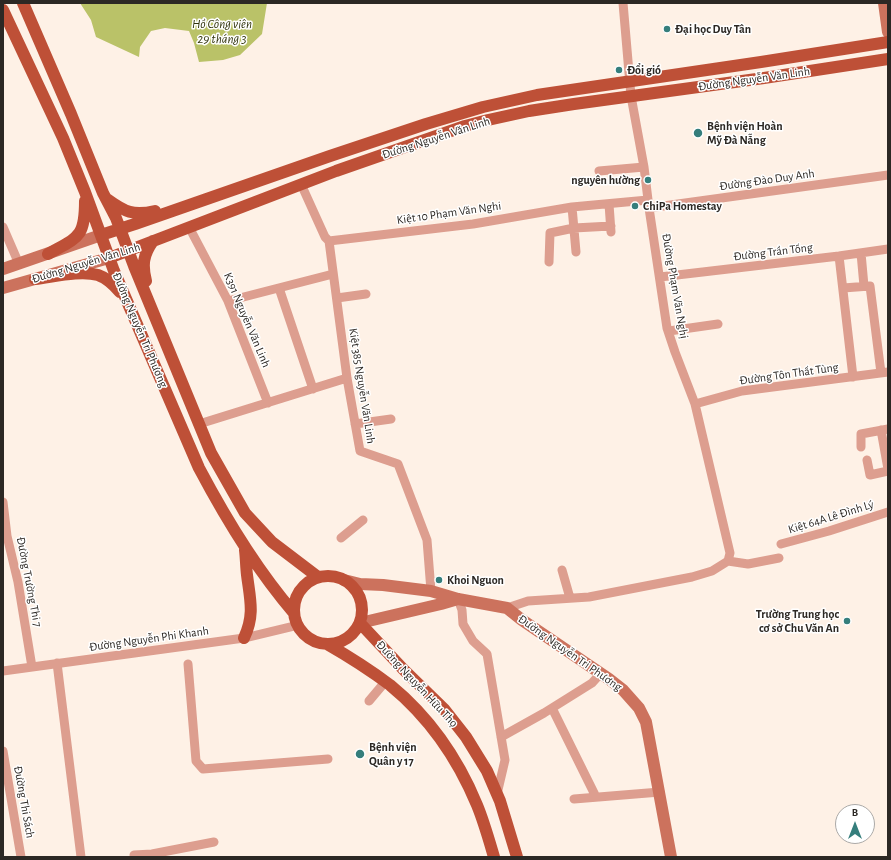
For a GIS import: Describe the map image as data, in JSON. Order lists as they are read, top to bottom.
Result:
{
  "streets": {
    "main road": ["Đường Nguyễn Văn Linh", "Đường Nguyễn Tri Phương", "Đường Nguyễn Hữu Thọ"],
    "street": [
      "Đường Đào Duy Anh",
      "Kiệt 10 Phạm Văn Nghi",
      "Đường Trần Tống",
      "Đường Phạm Văn Nghị",
      "K391 Nguyễn Văn Linh",
      "Đường Tôn Thất Tùng",
      "Kiệt 385 Nguyễn Văn Linh",
      "Kiệt 64A Lê Đình Lý",
      "Đường Trường Thi 7",
      "Đường Nguyễn Phi Khanh",
      "Đường Thi Sách"
    ]
  },
  "crossings": [
    ["Đường Nguyễn Văn Linh", "Đường Phạm Văn Nghị"],
    ["Đường Nguyễn Văn Linh", "K391 Nguyễn Văn Linh"],
    ["Đường Nguyễn Văn Linh", "Đường Nguyễn Tri Phương"],
    ["Đường Nguyễn Văn Linh", "Kiệt 385 Nguyễn Văn Linh"],
    ["Đường Đào Duy Anh", "Kiệt 10 Phạm Văn Nghi"],
    ["Đường Đào Duy Anh", "Đường Phạm Văn Nghị"],
    ["Kiệt 10 Phạm Văn Nghi", "Đường Phạm Văn Nghị"],
    ["Kiệt 10 Phạm Văn Nghi", "Kiệt 385 Nguyễn Văn Linh"],
    ["Đường Trần Tống", "Đường Phạm Văn Nghị"],
    ["Đường Phạm Văn Nghị", "Đường Tôn Thất Tùng"],
    ["Đường Nguyễn Tri Phương", "Kiệt 385 Nguyễn Văn Linh"],
    ["Đường Nguyễn Tri Phương", "Đường Nguyễn Phi Khanh"],
    ["Đường Nguyễn Tri Phương", "Đường Nguyễn Hữu Thọ"],
    ["Đường Trường Thi 7", "Đường Nguyễn Phi Khanh"],
    ["Đường Nguyễn Phi Khanh", "Đường Nguyễn Hữu Thọ"]
  ],
  "water": ["Hồ Công viên 29 tháng 3"],
  "places": [
    "Đại học Duy Tân",
    "Đổi gió",
    "Bệnh viện Hoàn Mỹ Đà Nẵng",
    "nguyên hường",
    "ChiPa Homestay",
    "Khoi Nguon",
    "Trường Trung học cơ sở Chu Văn An",
    "Bệnh viện Quân y 17"
  ],
  "north": "top"
}
